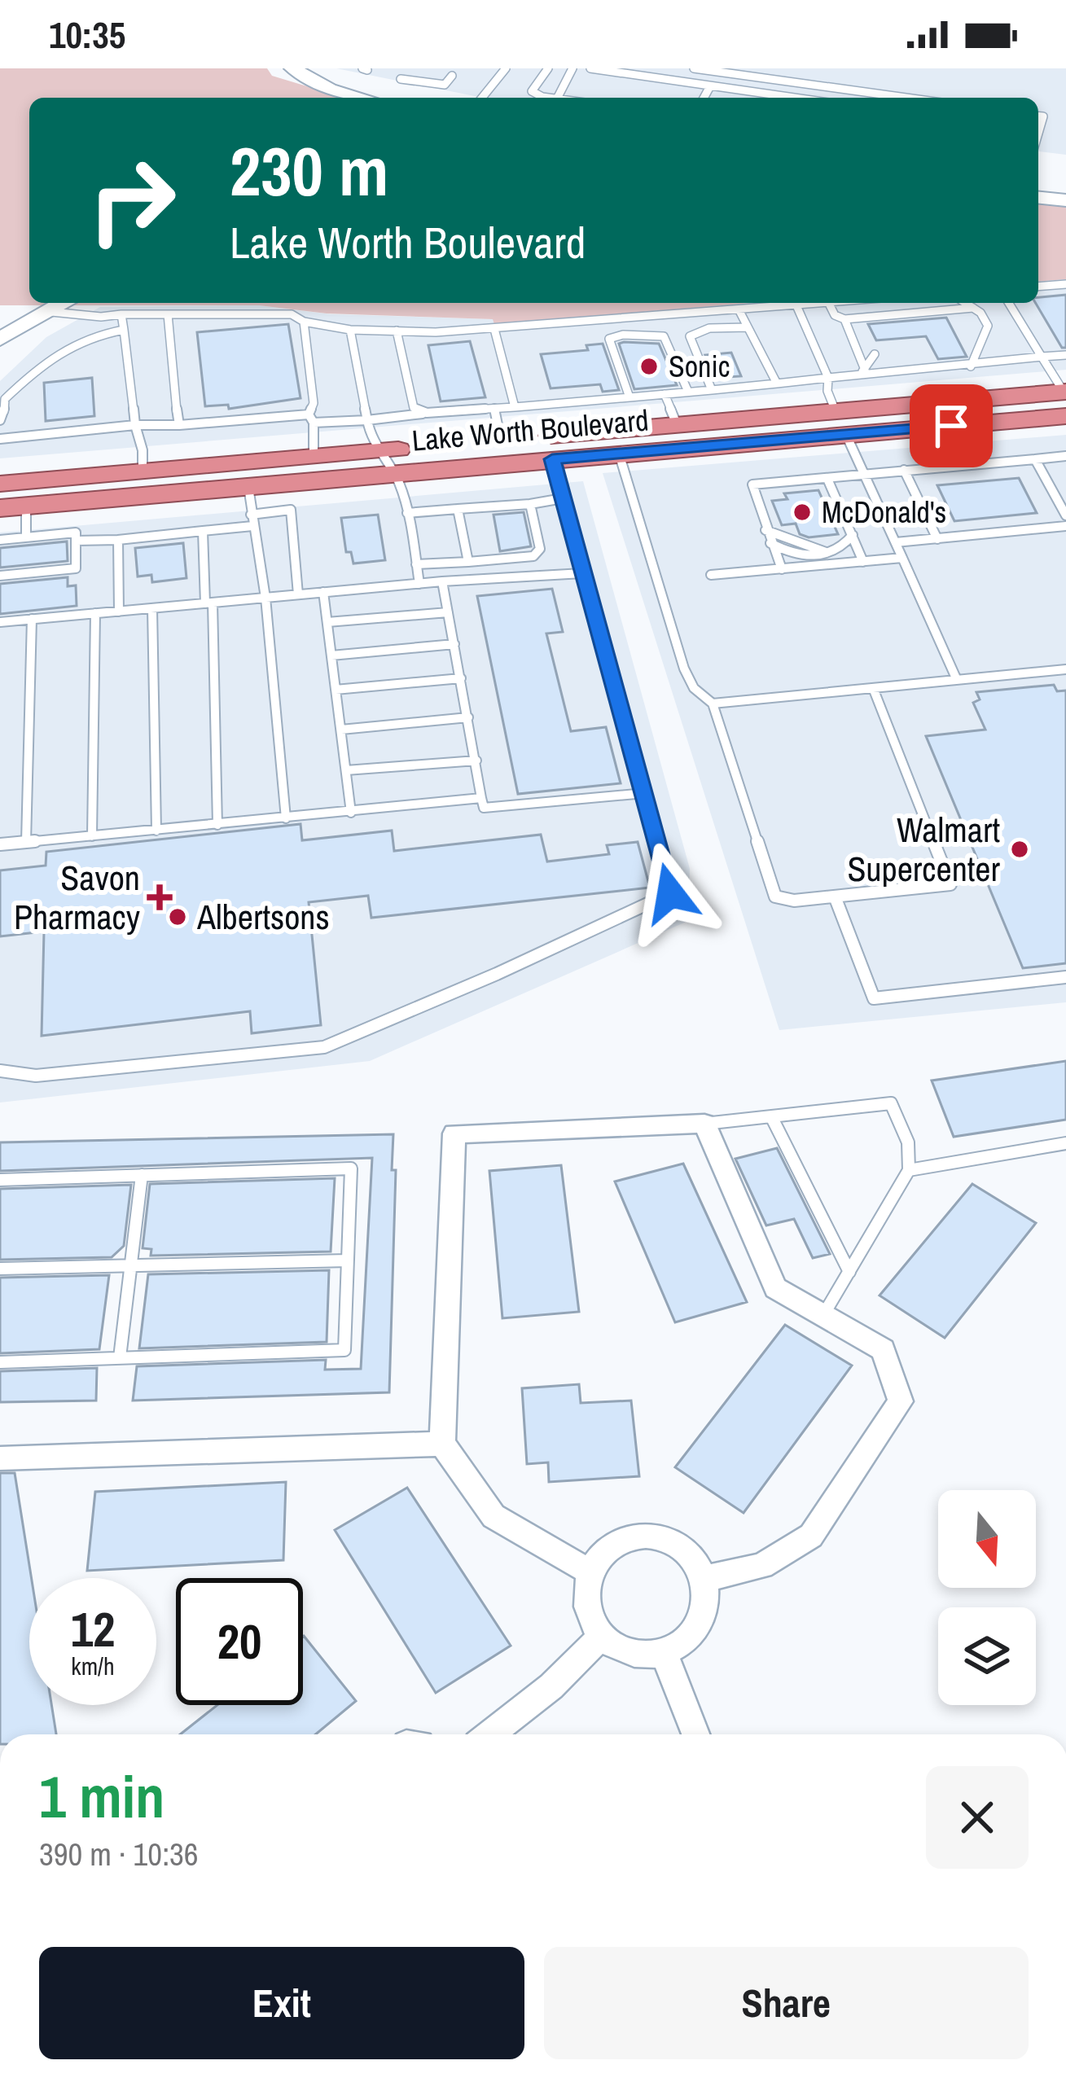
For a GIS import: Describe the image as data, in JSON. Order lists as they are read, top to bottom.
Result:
{
  "streets": {
    "highway": ["Lake Worth Boulevard"]
  },
  "places": {
    "other": [
      "Sonic",
      "McDonald's",
      "Walmart Supercenter",
      "Albertsons"
    ],
    "health": ["Savon Pharmacy"]
  },
  "north": "bottom",
  "page": {
    "status": "10:35",
    "turn": ["230 m", "Lake Worth Boulevard"],
    "speed": "12 km/h",
    "limit": "20",
    "heading": ["1 min", "390 m · 10:36"],
    "buttons": ["Exit", "Share"]
  }
}
